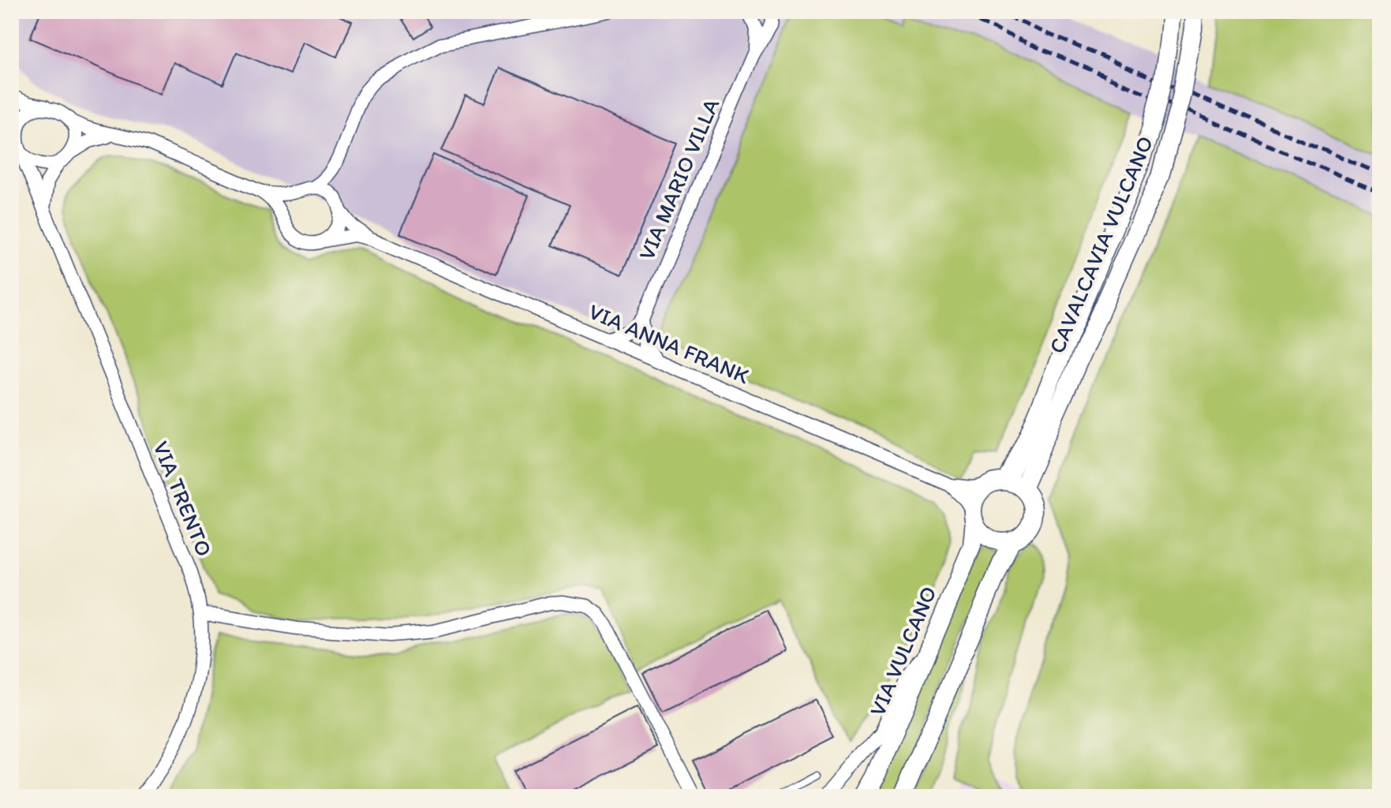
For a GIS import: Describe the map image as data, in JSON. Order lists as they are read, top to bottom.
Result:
{
  "streets": {
    "main road": ["CAVALCAVIA VULCANO", "VIA VULCANO"],
    "street": ["VIA MARIO VILLA", "VIA ANNA FRANK", "VIA TRENTO"]
  },
  "crossings": [
    ["CAVALCAVIA VULCANO", "VIA ANNA FRANK"],
    ["CAVALCAVIA VULCANO", "VIA VULCANO"],
    ["VIA ANNA FRANK", "VIA VULCANO"]
  ]
}
